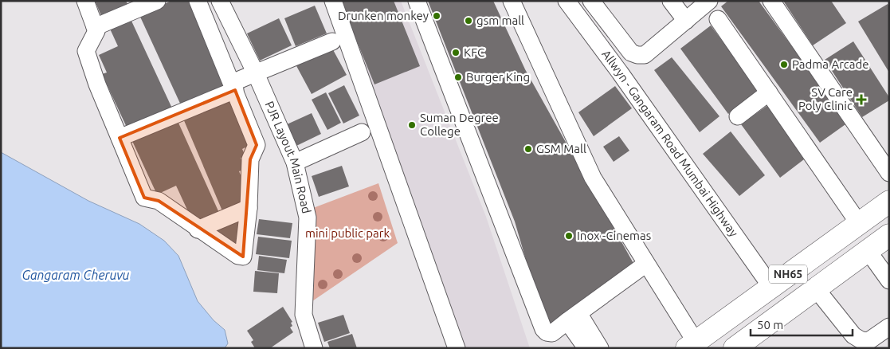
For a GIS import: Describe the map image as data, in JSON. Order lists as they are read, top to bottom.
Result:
{
  "streets": {
    "highway": ["NH65"],
    "street": ["Allwyn - Gangaram Road Mumbai Highway", "PJR Layout Main Road"]
  },
  "crossings": [
    ["Allwyn - Gangaram Road Mumbai Highway", "NH65"]
  ],
  "water": ["Gangaram Cheruvu"],
  "parks": ["mini public park"],
  "places": {
    "other": [
      "Drunken monkey",
      "gsm mall",
      "KFC",
      "Padma Arcade",
      "Burger King",
      "Suman Degree College",
      "GSM Mall",
      "Inox -Cinemas"
    ],
    "health": ["SV Care Poly Clinic"]
  },
  "scale_bar": "50 m"
}
